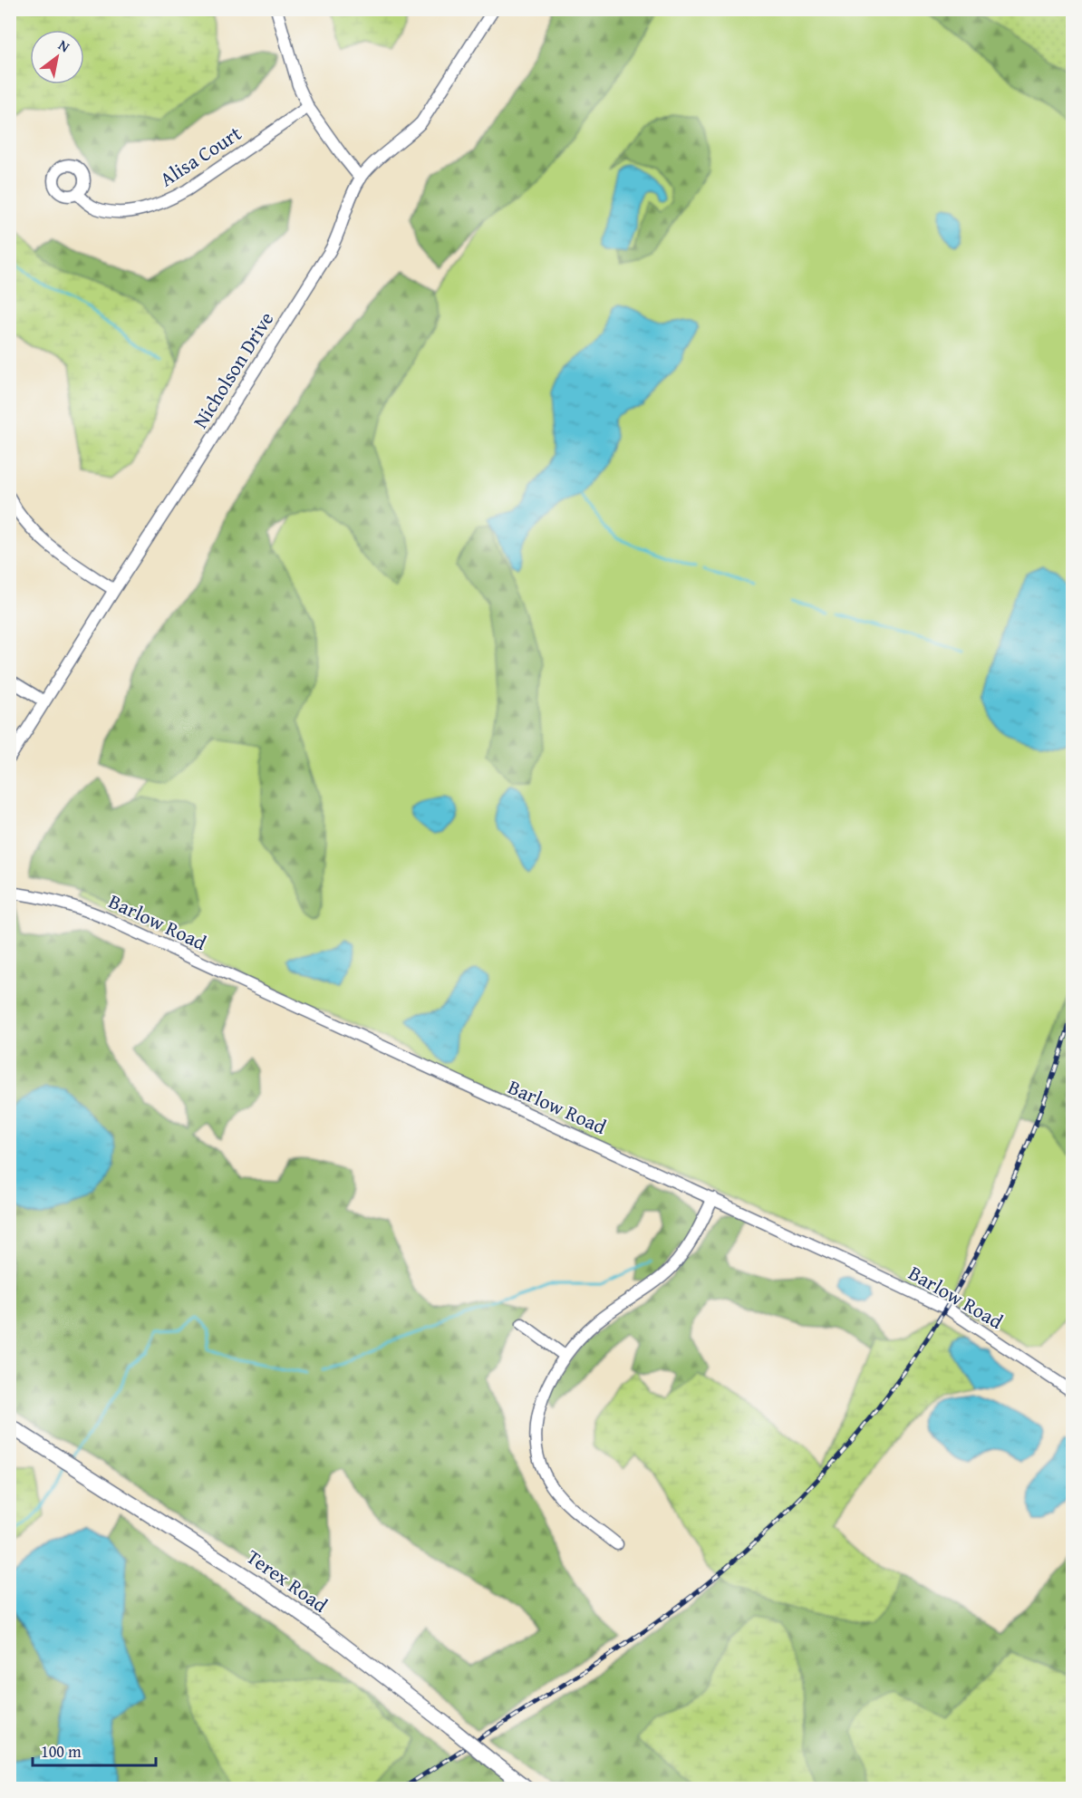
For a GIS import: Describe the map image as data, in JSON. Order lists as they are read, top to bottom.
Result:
{
  "streets": {
    "main road": ["Terex Road"],
    "street": ["Alisa Court", "Nicholson Drive", "Barlow Road"]
  },
  "scale_bar": "100 m",
  "north": "top right"
}
